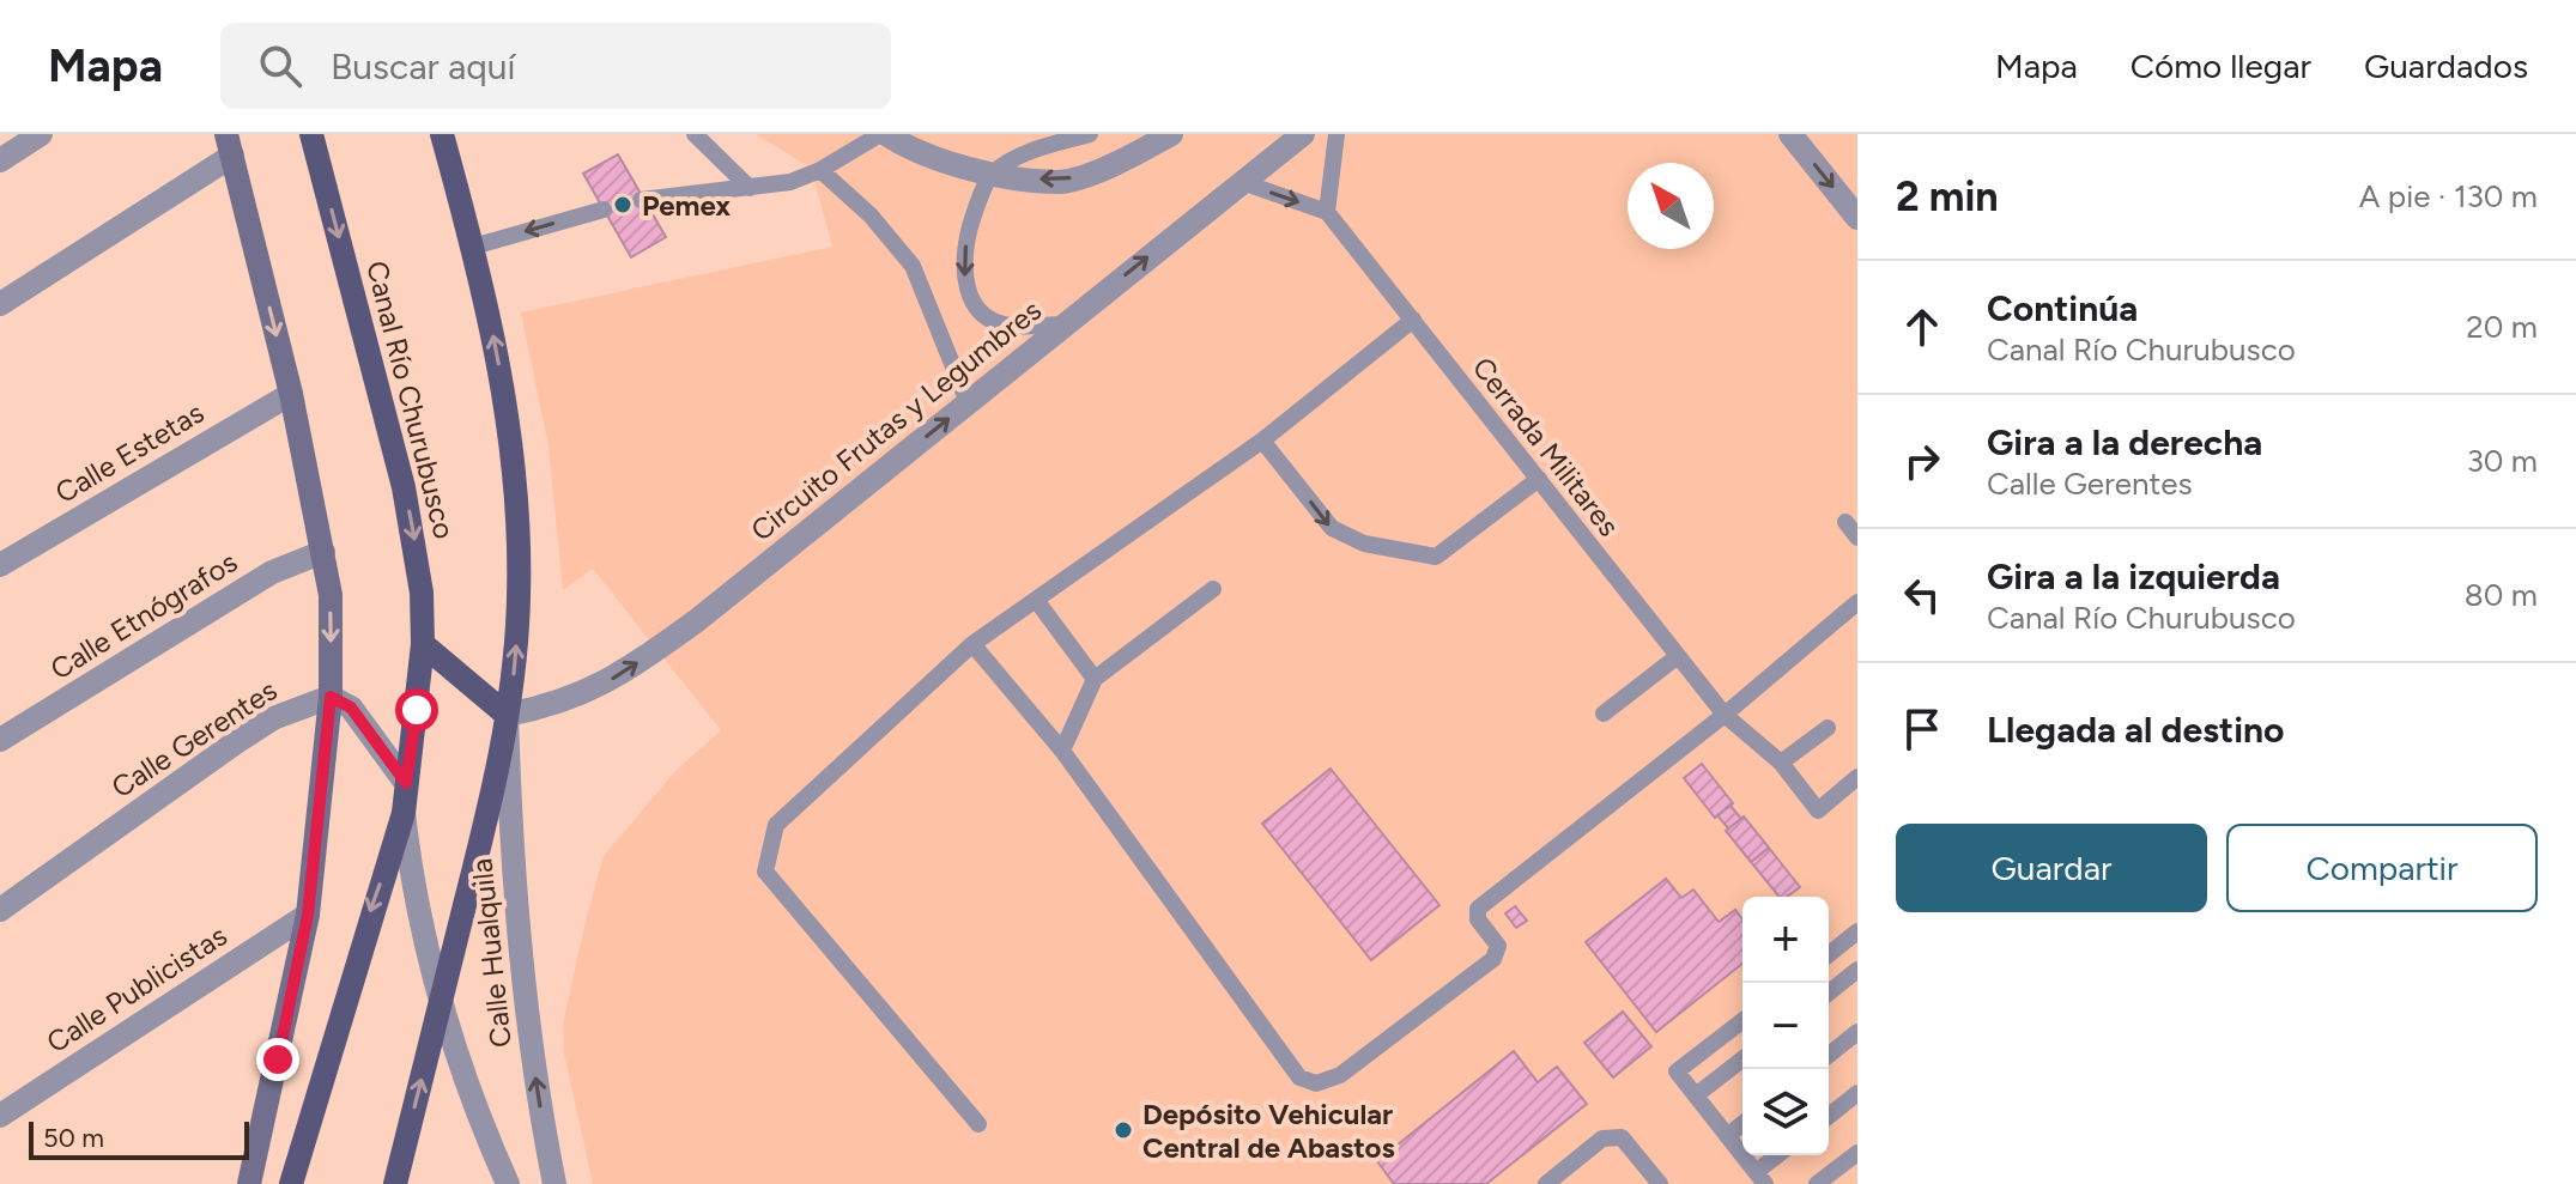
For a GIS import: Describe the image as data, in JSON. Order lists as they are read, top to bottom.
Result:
{
  "streets": {
    "main road": ["Canal Río Churubusco"],
    "street": [
      "Circuito Frutas y Legumbres",
      "Calle Estetas",
      "Calle Etnógrafos",
      "Calle Gerentes",
      "Calle Hualquila",
      "Calle Publicistas"
    ],
    "lane": ["Cerrada Militares"]
  },
  "crossings": [
    ["Canal Río Churubusco", "Calle Hualquila"],
    ["Circuito Frutas y Legumbres", "Calle Hualquila"]
  ],
  "one_way": ["Circuito Frutas y Legumbres"],
  "places": ["Pemex", "Depósito Vehicular Central de Abastos"],
  "scale_bar": "50 m",
  "north": "top left",
  "page": {
    "header": "Mapa",
    "search": "Buscar aquí",
    "nav": ["Mapa", "Cómo llegar", "Guardados"],
    "heading": ["2 min", "A pie · 130 m"],
    "list": [
      ["Continúa", "Canal Río Churubusco", "20 m"],
      ["Gira a la derecha", "Calle Gerentes", "30 m"],
      ["Gira a la izquierda", "Canal Río Churubusco", "80 m"],
      "Llegada al destino"
    ],
    "buttons": ["Guardar", "Compartir"],
    "map_buttons": ["+", "−"],
    "scale": "50 m"
  }
}
